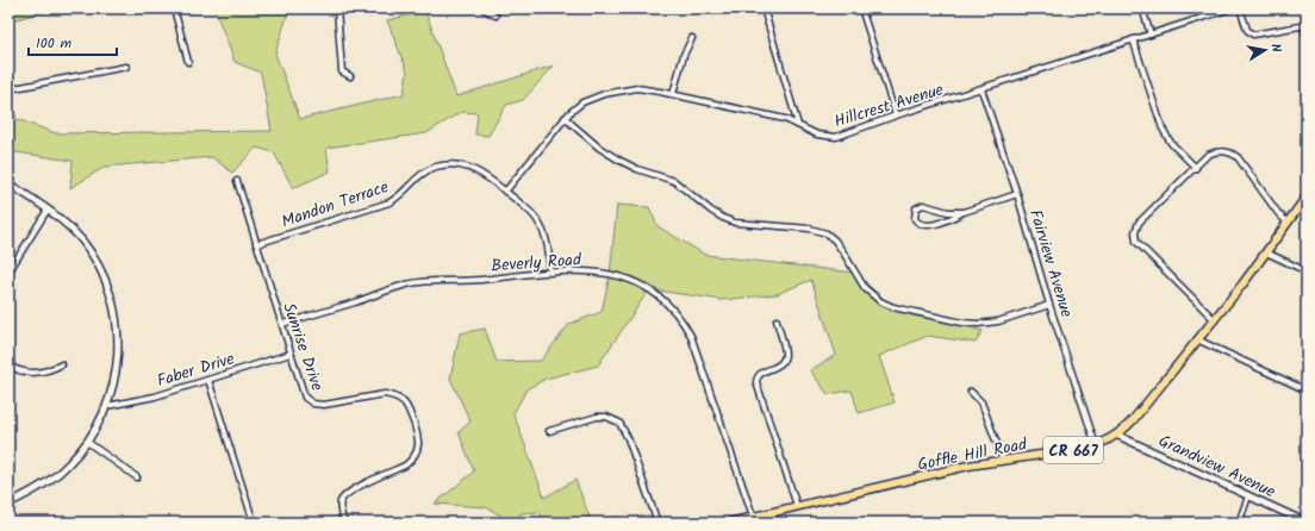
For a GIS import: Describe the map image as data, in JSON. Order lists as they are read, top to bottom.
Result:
{
  "streets": {
    "main road": ["CR 667", "Goffle Hill Road"],
    "street": [
      "Hillcrest Avenue",
      "Mandon Terrace",
      "Beverly Road",
      "Fairview Avenue",
      "Sunrise Drive",
      "Faber Drive",
      "Grandview Avenue"
    ]
  },
  "crossings": [
    ["Hillcrest Avenue", "Mandon Terrace"],
    ["Hillcrest Avenue", "Fairview Avenue"],
    ["Mandon Terrace", "Beverly Road"],
    ["Mandon Terrace", "Sunrise Drive"],
    ["Beverly Road", "Sunrise Drive"],
    ["Beverly Road", "Goffle Hill Road"],
    ["Fairview Avenue", "Goffle Hill Road"],
    ["Sunrise Drive", "Faber Drive"],
    ["Goffle Hill Road", "Grandview Avenue"]
  ],
  "scale_bar": "100 m",
  "north": "right"
}
